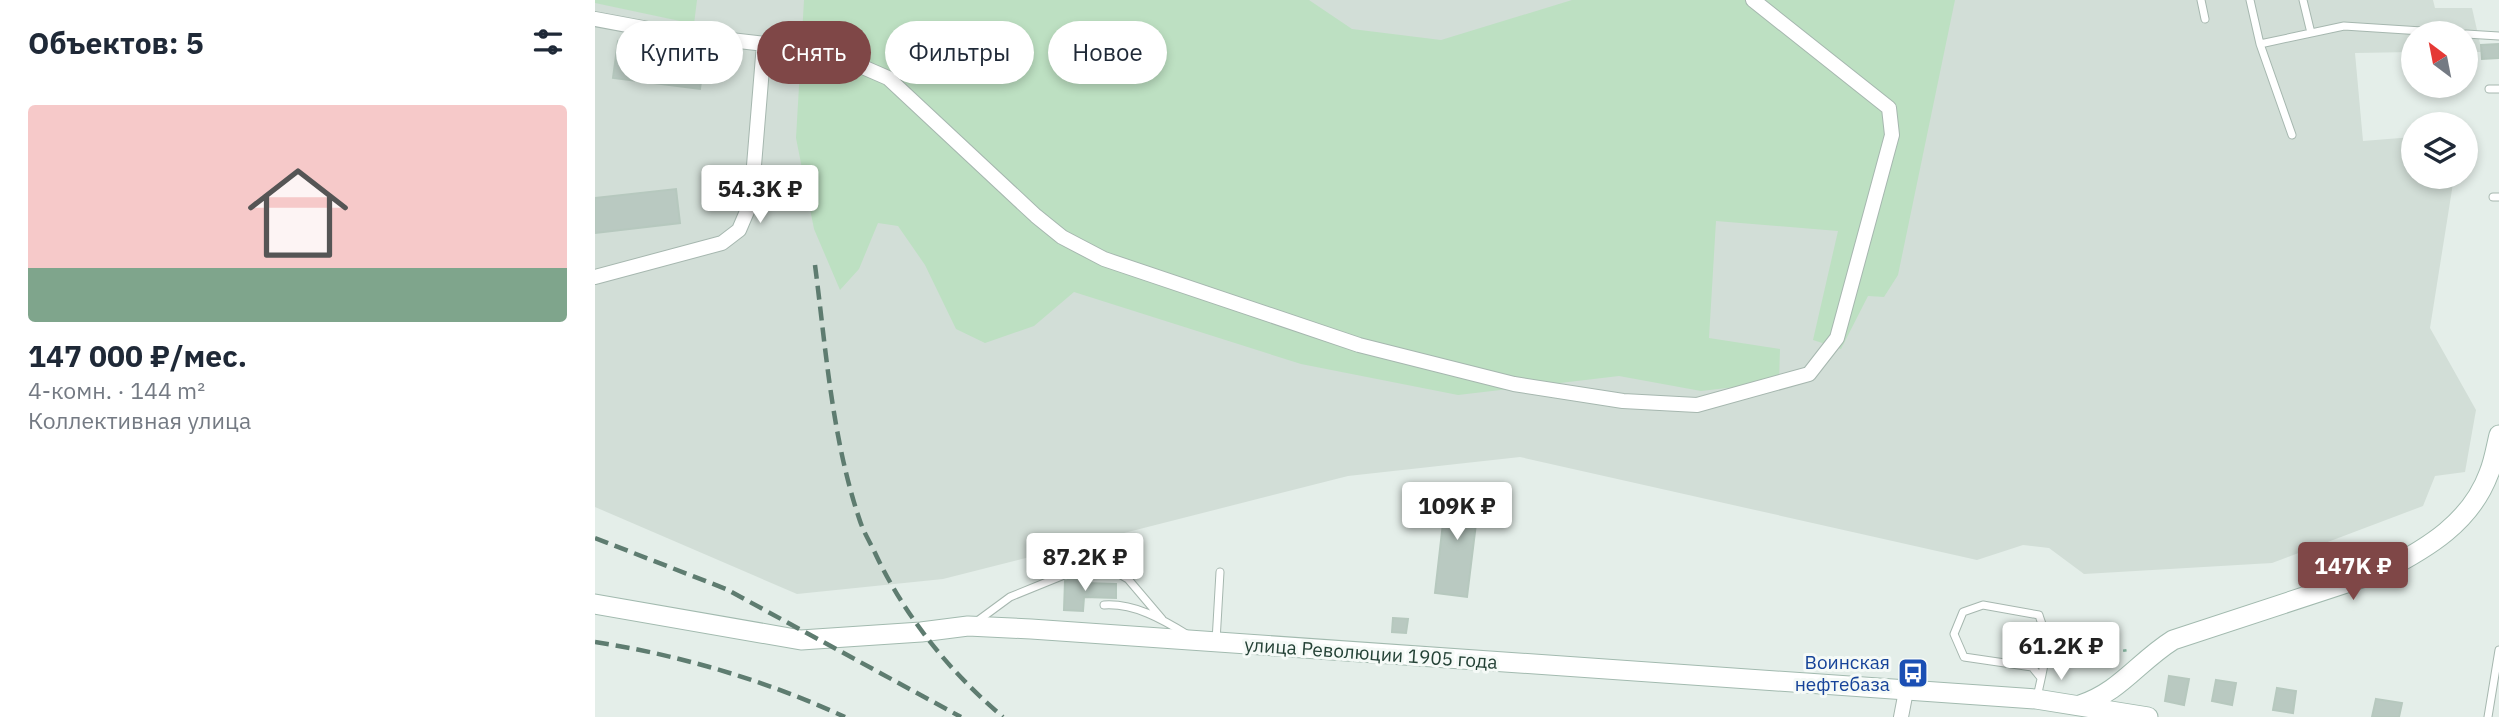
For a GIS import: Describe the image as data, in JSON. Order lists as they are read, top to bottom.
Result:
{
  "streets": {
    "main road": ["улица Революции 1905 года"]
  },
  "places": {
    "bus stop": ["Воинская нефтебаза"]
  },
  "north": "top left",
  "page": {
    "heading": "Объектов: 5",
    "chip": [
      "Купить",
      "Снять",
      "Фильтры",
      "Новое"
    ],
    "list": [
      {
        "name": "147 000 ₽/мес.",
        "note": "4-комн. · 144 m² · Коллективная улица"
      }
    ],
    "price": [
      "54.3K ₽",
      "109K ₽",
      "87.2K ₽",
      "147K ₽",
      "61.2K ₽"
    ]
  }
}
